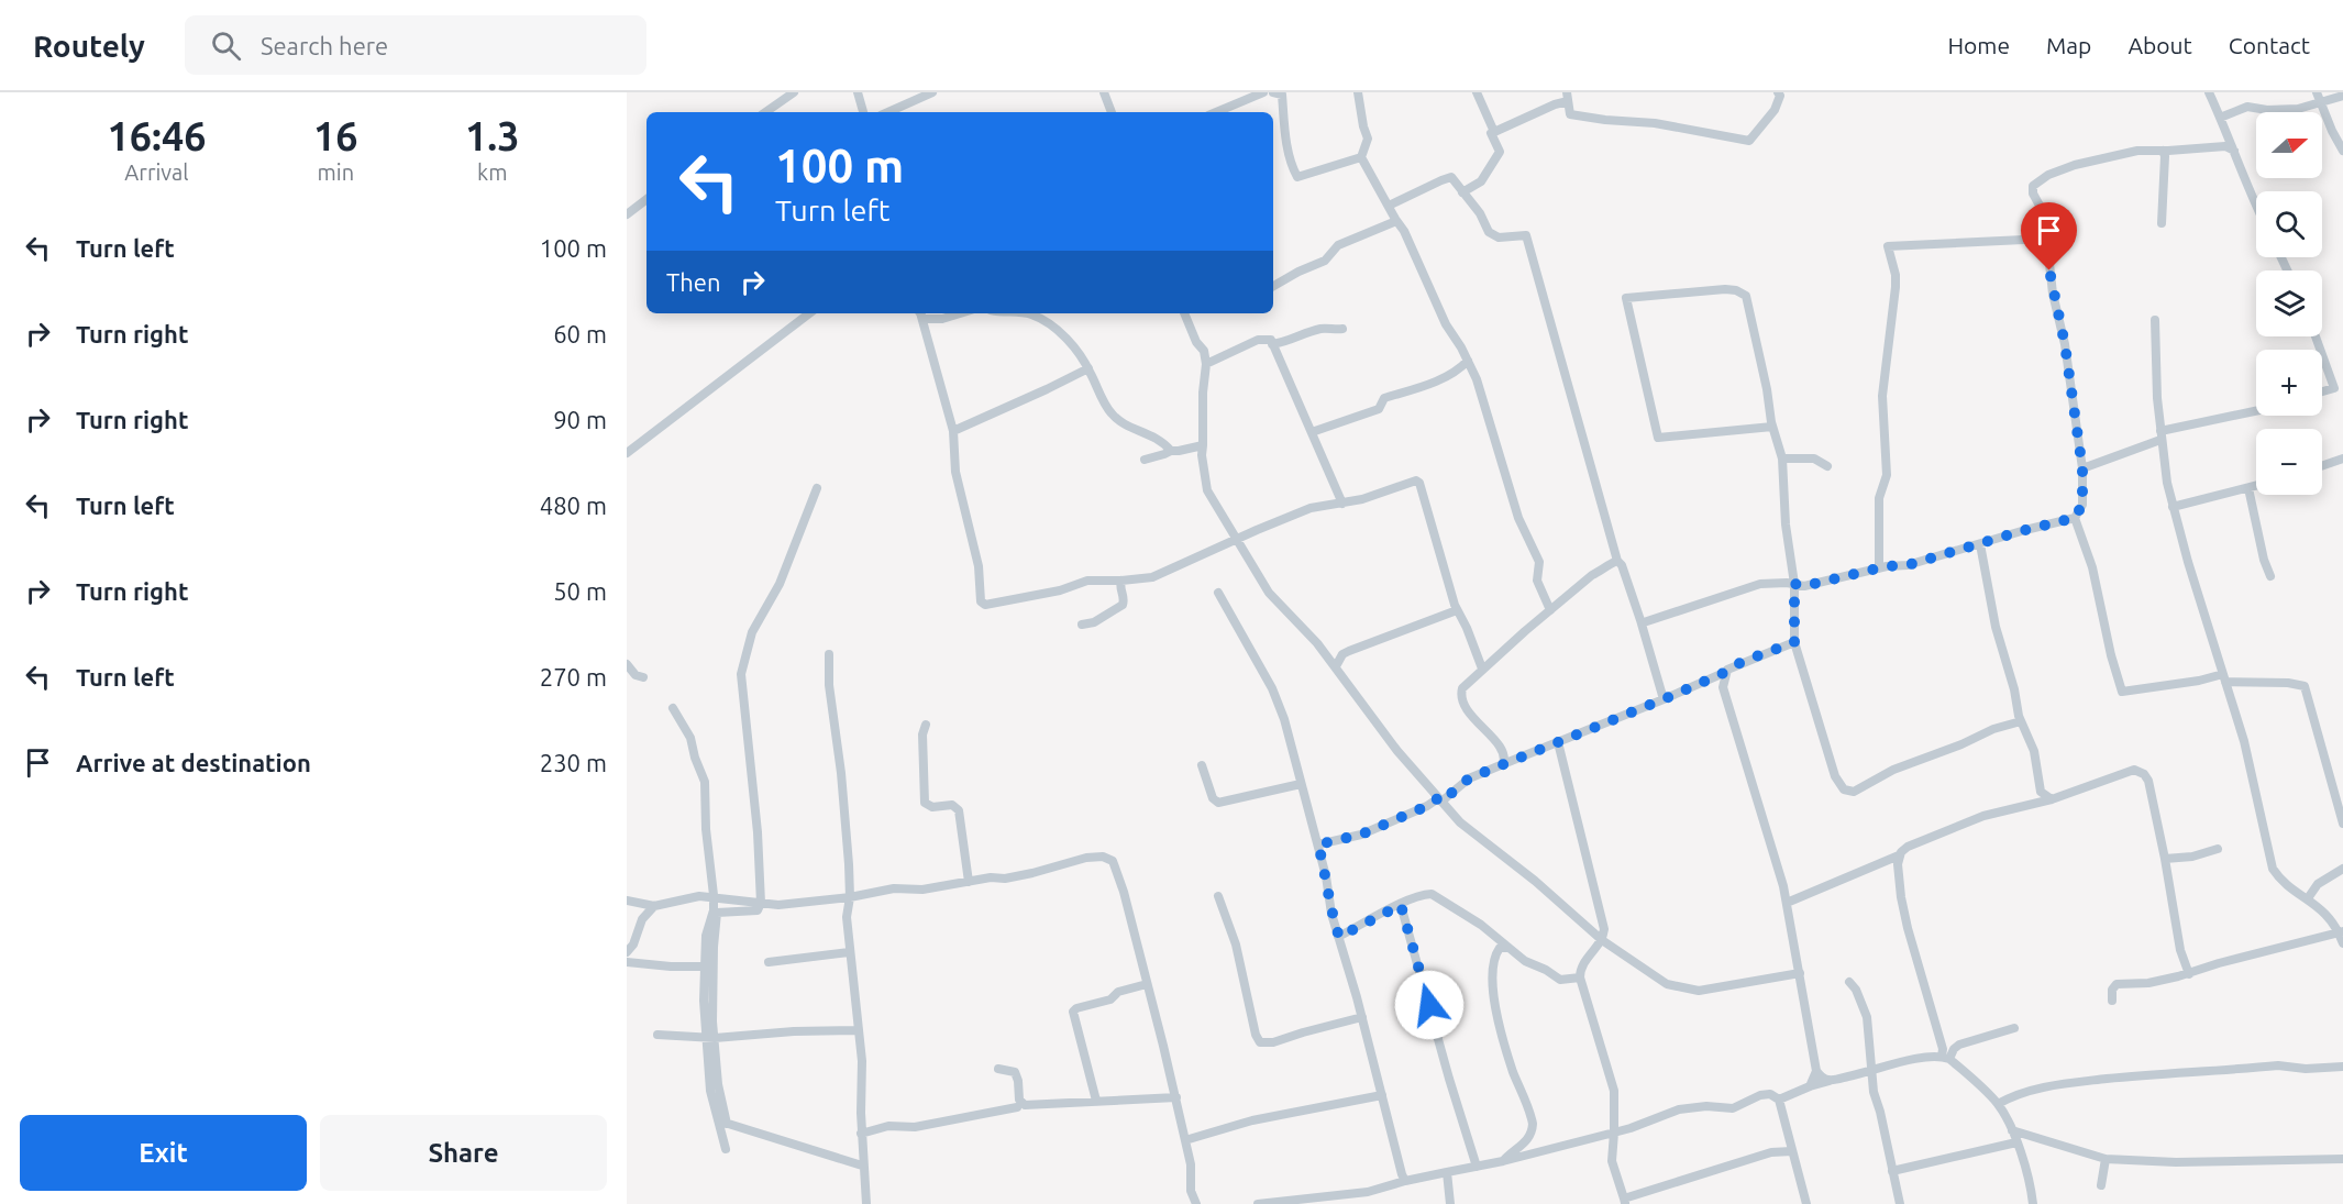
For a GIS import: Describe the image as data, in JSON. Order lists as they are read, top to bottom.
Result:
{
  "north": "right",
  "page": {
    "header": "Routely",
    "search": "Search here",
    "nav": [
      "Home",
      "Map",
      "About",
      "Contact"
    ],
    "eta": [
      "16:46",
      "Arrival",
      "16",
      "min",
      "1.3",
      "km"
    ],
    "map_buttons": ["+", "−"],
    "turn": ["100 m", "Turn left"],
    "list": [
      {
        "name": "Turn left",
        "value": "100 m"
      },
      {
        "name": "Turn right",
        "value": "60 m"
      },
      {
        "name": "Turn right",
        "value": "90 m"
      },
      {
        "name": "Turn left",
        "value": "480 m"
      },
      {
        "name": "Turn right",
        "value": "50 m"
      },
      {
        "name": "Turn left",
        "value": "270 m"
      },
      {
        "name": "Arrive at destination",
        "value": "230 m"
      }
    ],
    "then": "Then",
    "buttons": ["Exit", "Share"]
  }
}
